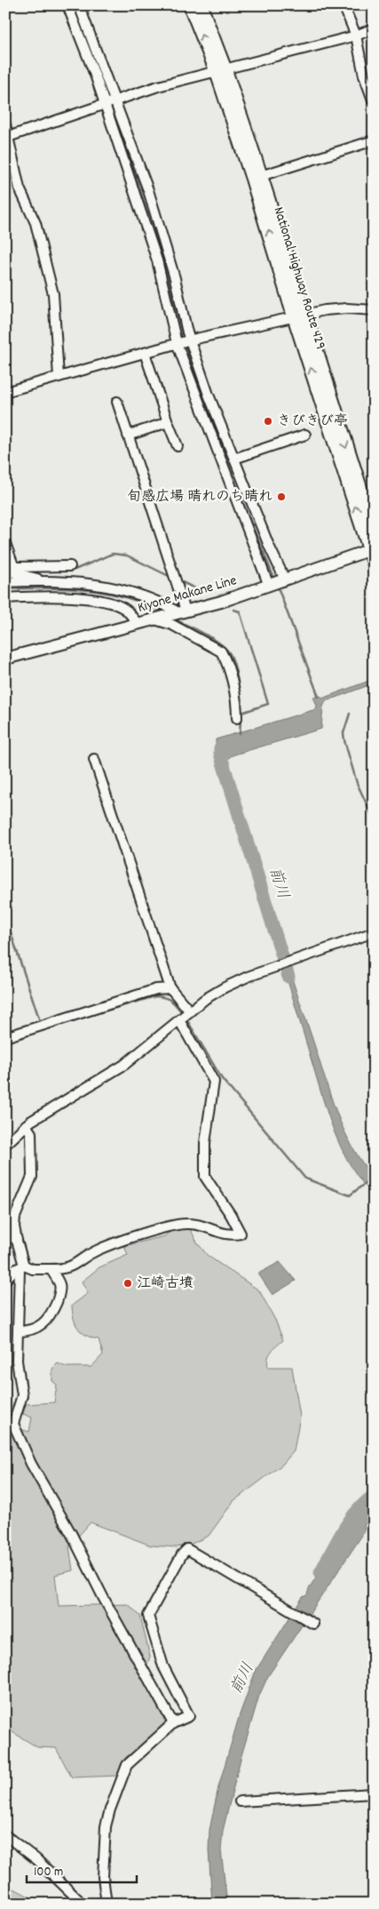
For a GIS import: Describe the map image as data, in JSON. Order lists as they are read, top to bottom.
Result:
{
  "streets": {
    "highway": ["National Highway Route 429"],
    "main road": ["Kiyone Makane Line"]
  },
  "crossings": [
    ["National Highway Route 429", "Kiyone Makane Line"]
  ],
  "water": ["前川"],
  "places": ["きびきび亭", "旬感広場 晴れのち晴れ", "江崎古墳"],
  "scale_bar": "100 m"
}
